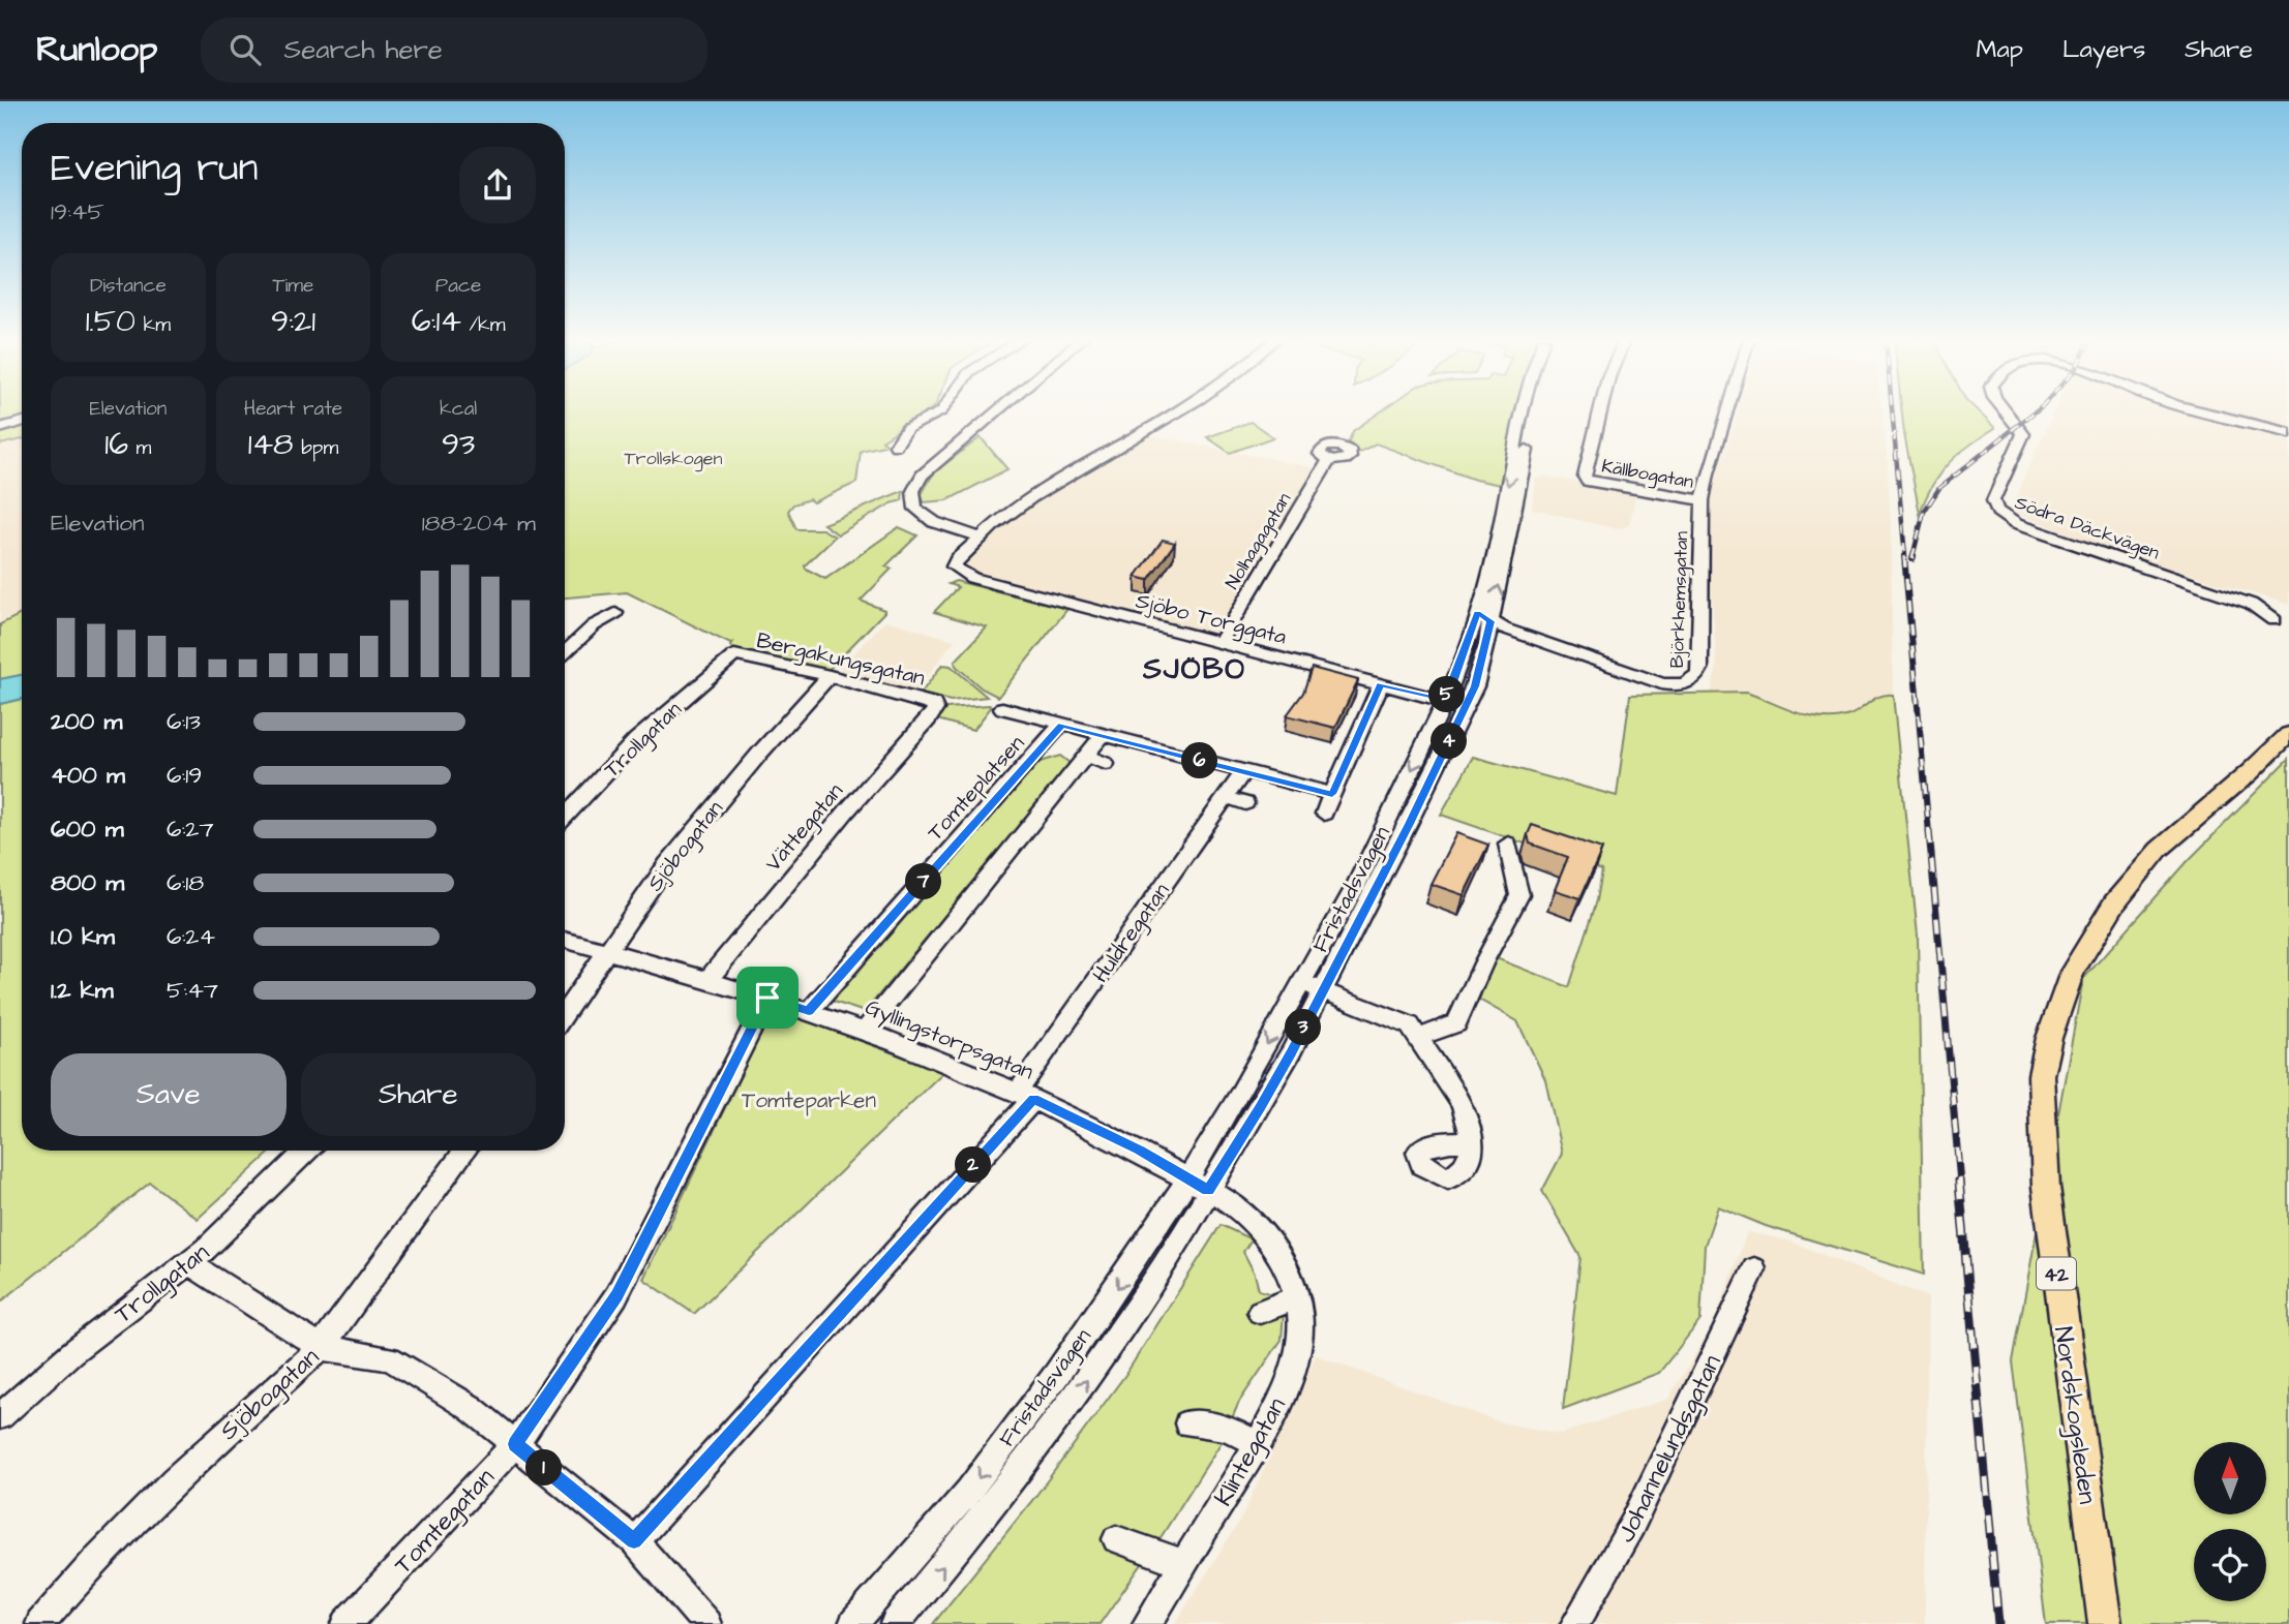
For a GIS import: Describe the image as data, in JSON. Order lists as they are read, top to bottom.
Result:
{
  "streets": {
    "main road": ["42", "Nordskogsleden"],
    "street": [
      "Källbogatan",
      "Södra Däckvägen",
      "Nolhagagatan",
      "Björkhemsgatan",
      "Sjöbo Torggata",
      "Bergakungsgatan",
      "Trollgatan",
      "Tomteplatsen",
      "Vättegatan",
      "Sjöbogatan",
      "Fristadsvägen",
      "Huldregatan",
      "Gyllingstorpsgatan",
      "Johannelundsgatan",
      "Klintegatan",
      "Tomtegatan"
    ]
  },
  "crossings": [
    ["Källbogatan", "Björkhemsgatan"],
    ["Nolhagagatan", "Sjöbo Torggata"],
    ["Björkhemsgatan", "Fristadsvägen"],
    ["Sjöbo Torggata", "Fristadsvägen"],
    ["Bergakungsgatan", "Trollgatan"],
    ["Bergakungsgatan", "Vättegatan"],
    ["Bergakungsgatan", "Sjöbogatan"],
    ["Tomteplatsen", "Gyllingstorpsgatan"],
    ["Vättegatan", "Gyllingstorpsgatan"],
    ["Sjöbogatan", "Gyllingstorpsgatan"],
    ["Fristadsvägen", "Gyllingstorpsgatan"],
    ["Fristadsvägen", "Klintegatan"],
    ["Huldregatan", "Gyllingstorpsgatan"],
    ["Gyllingstorpsgatan", "Klintegatan"],
    ["Gyllingstorpsgatan", "Tomtegatan"]
  ],
  "districts": ["SJÖBO"],
  "parks": ["Trollskogen", "Tomteparken"],
  "north": "top",
  "page": {
    "header": "Runloop",
    "search": "Search here",
    "nav": ["Map", "Layers", "Share"],
    "heading": ["Evening run", "19:45"],
    "stats": [
      ["Distance", "1.50 km"],
      ["Time", "9:21"],
      ["Pace", "6:14 /km"],
      ["Elevation", "16 m"],
      ["Heart rate", "148 bpm"],
      ["kcal", "93"]
    ],
    "chart": ["Elevation", "188–204 m"],
    "pins": [
      "5",
      "4",
      "6",
      "7",
      "3",
      "2",
      "1"
    ],
    "list": [
      {
        "name": "200 m",
        "note": "6:13"
      },
      {
        "name": "400 m",
        "note": "6:19"
      },
      {
        "name": "600 m",
        "note": "6:27"
      },
      {
        "name": "800 m",
        "note": "6:18"
      },
      {
        "name": "1.0 km",
        "note": "6:24"
      },
      {
        "name": "1.2 km",
        "note": "5:47"
      }
    ],
    "buttons": ["Save", "Share"]
  }
}
